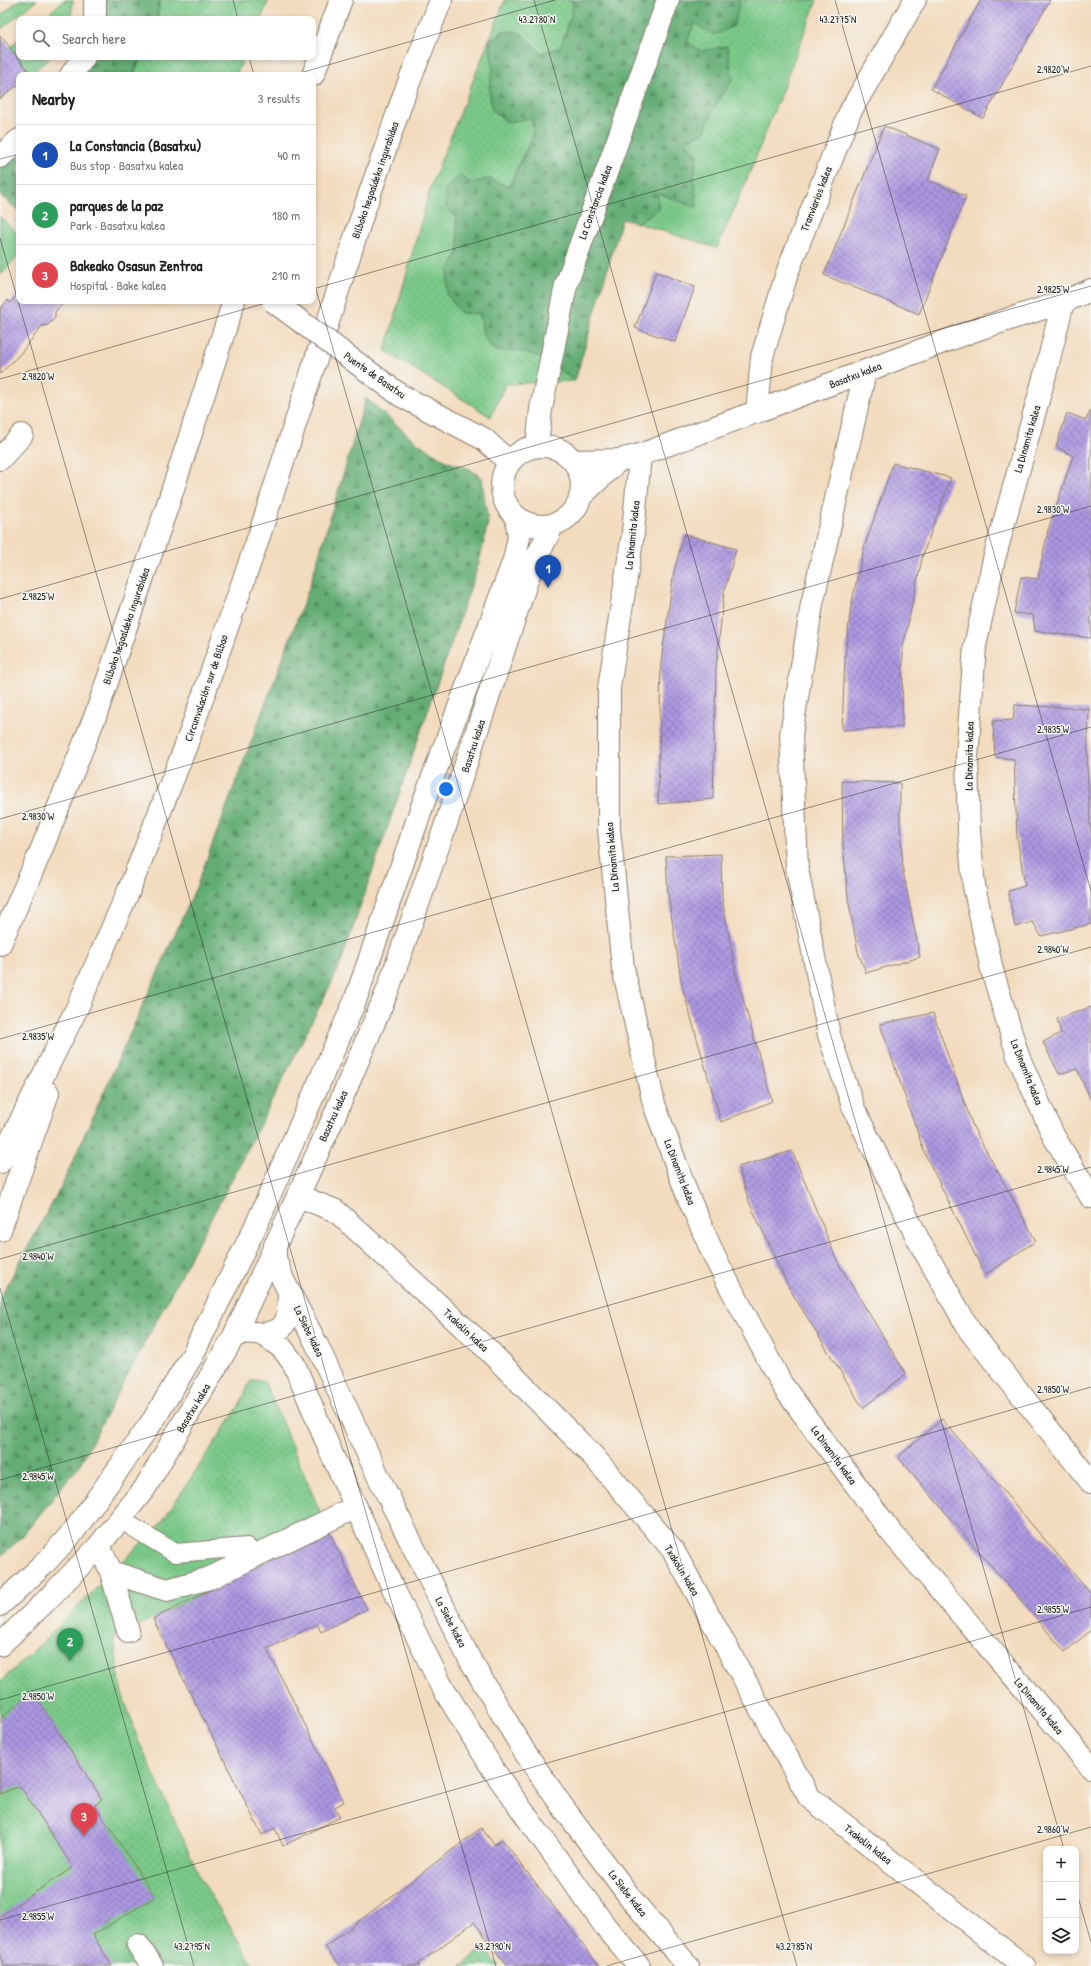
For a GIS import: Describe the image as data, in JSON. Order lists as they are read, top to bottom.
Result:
{
  "streets": {
    "main road": [
      "Bilboko hegoaldeko ingurabidea",
      "Tranviarios kalea",
      "La Constancia kalea",
      "Puente de Basatxu",
      "Basatxu kalea",
      "La Dinamita kalea",
      "Circunvalación sur de Bilbao",
      "Txakolin kalea",
      "La Siebe kalea"
    ]
  },
  "crossings": [
    ["Bilboko hegoaldeko ingurabidea", "Circunvalación sur de Bilbao"],
    ["Tranviarios kalea", "Basatxu kalea"],
    ["La Constancia kalea", "Puente de Basatxu"],
    ["La Constancia kalea", "Basatxu kalea"],
    ["Puente de Basatxu", "Basatxu kalea"],
    ["Basatxu kalea", "La Dinamita kalea"],
    ["Basatxu kalea", "La Siebe kalea"]
  ],
  "page": {
    "search": "Search here",
    "heading": ["Nearby", "3 results"],
    "list": [
      {
        "mark": "1",
        "name": "La Constancia (Basatxu)",
        "note": "Bus stop · Basatxu kalea",
        "value": "40 m"
      },
      {
        "mark": "2",
        "name": "parques de la paz",
        "note": "Park · Basatxu kalea",
        "value": "180 m"
      },
      {
        "mark": "3",
        "name": "Bakeako Osasun Zentroa",
        "note": "Hospital · Bake kalea",
        "value": "210 m"
      }
    ],
    "pins": ["1", "2", "3"],
    "map_buttons": ["+", "−"]
  },
  "coordinates": [
    "43.2780°N",
    "43.2775°N",
    "2.9820°W",
    "2.9825°W",
    "2.9830°W",
    "2.9835°W",
    "2.9840°W",
    "2.9845°W",
    "2.9850°W",
    "2.9855°W",
    "2.9860°W",
    "43.2795°N",
    "43.2790°N",
    "43.2785°N"
  ]
}
